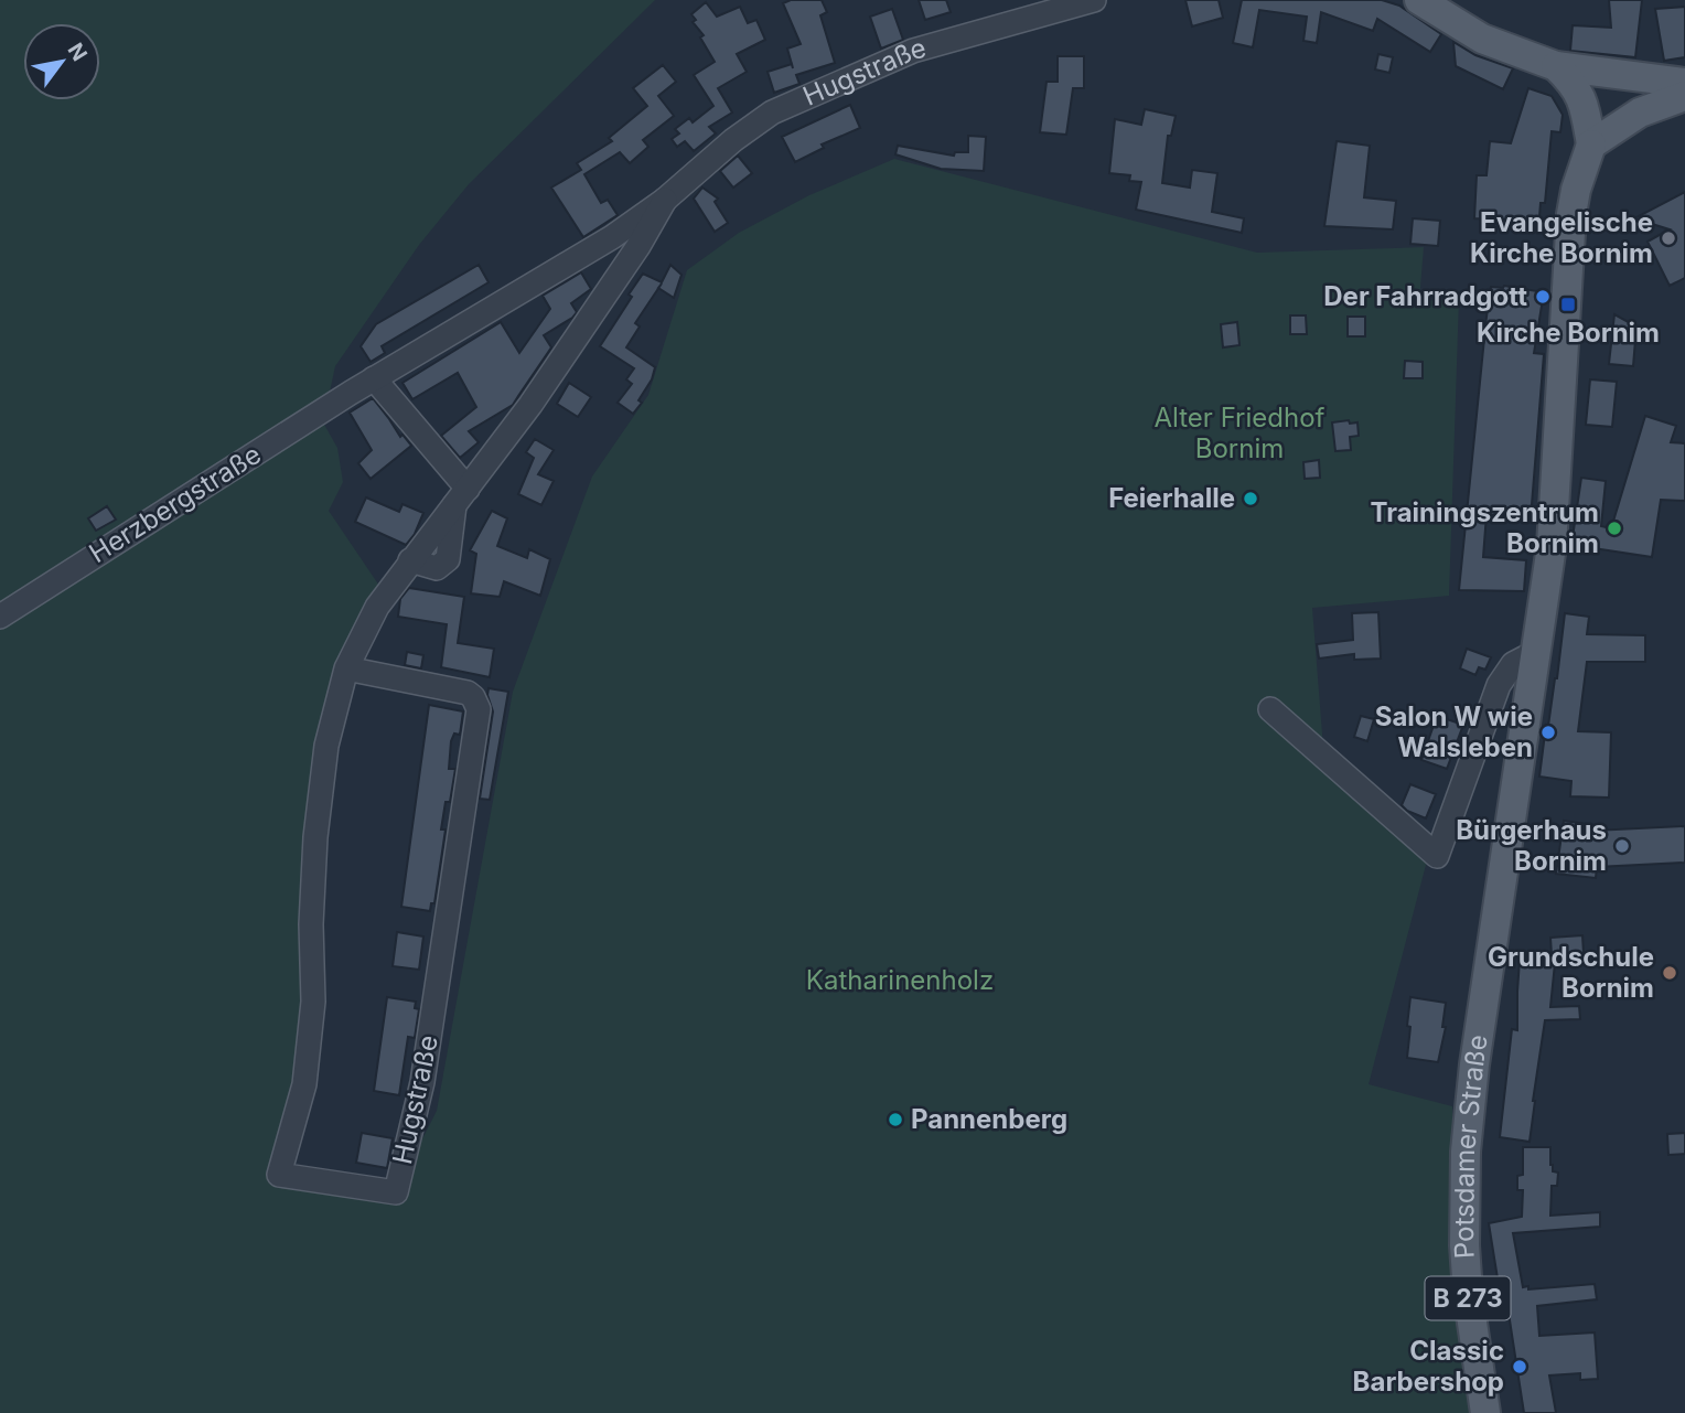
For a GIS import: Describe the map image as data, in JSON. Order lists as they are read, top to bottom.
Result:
{
  "streets": {
    "main road": ["Potsdamer Straße", "B 273"],
    "street": ["Hugstraße", "Herzbergstraße"]
  },
  "crossings": [
    ["Hugstraße", "Herzbergstraße"]
  ],
  "parks": ["Alter Friedhof Bornim", "Katharinenholz"],
  "places": {
    "other": [
      "Evangelische Kirche Bornim",
      "Der Fahrradgott",
      "Feierhalle",
      "Trainingszentrum Bornim",
      "Salon W wie Walsleben",
      "Bürgerhaus Bornim",
      "Grundschule Bornim",
      "Pannenberg",
      "Classic Barbershop"
    ],
    "transit": ["Kirche Bornim"]
  },
  "north": "top right"
}
